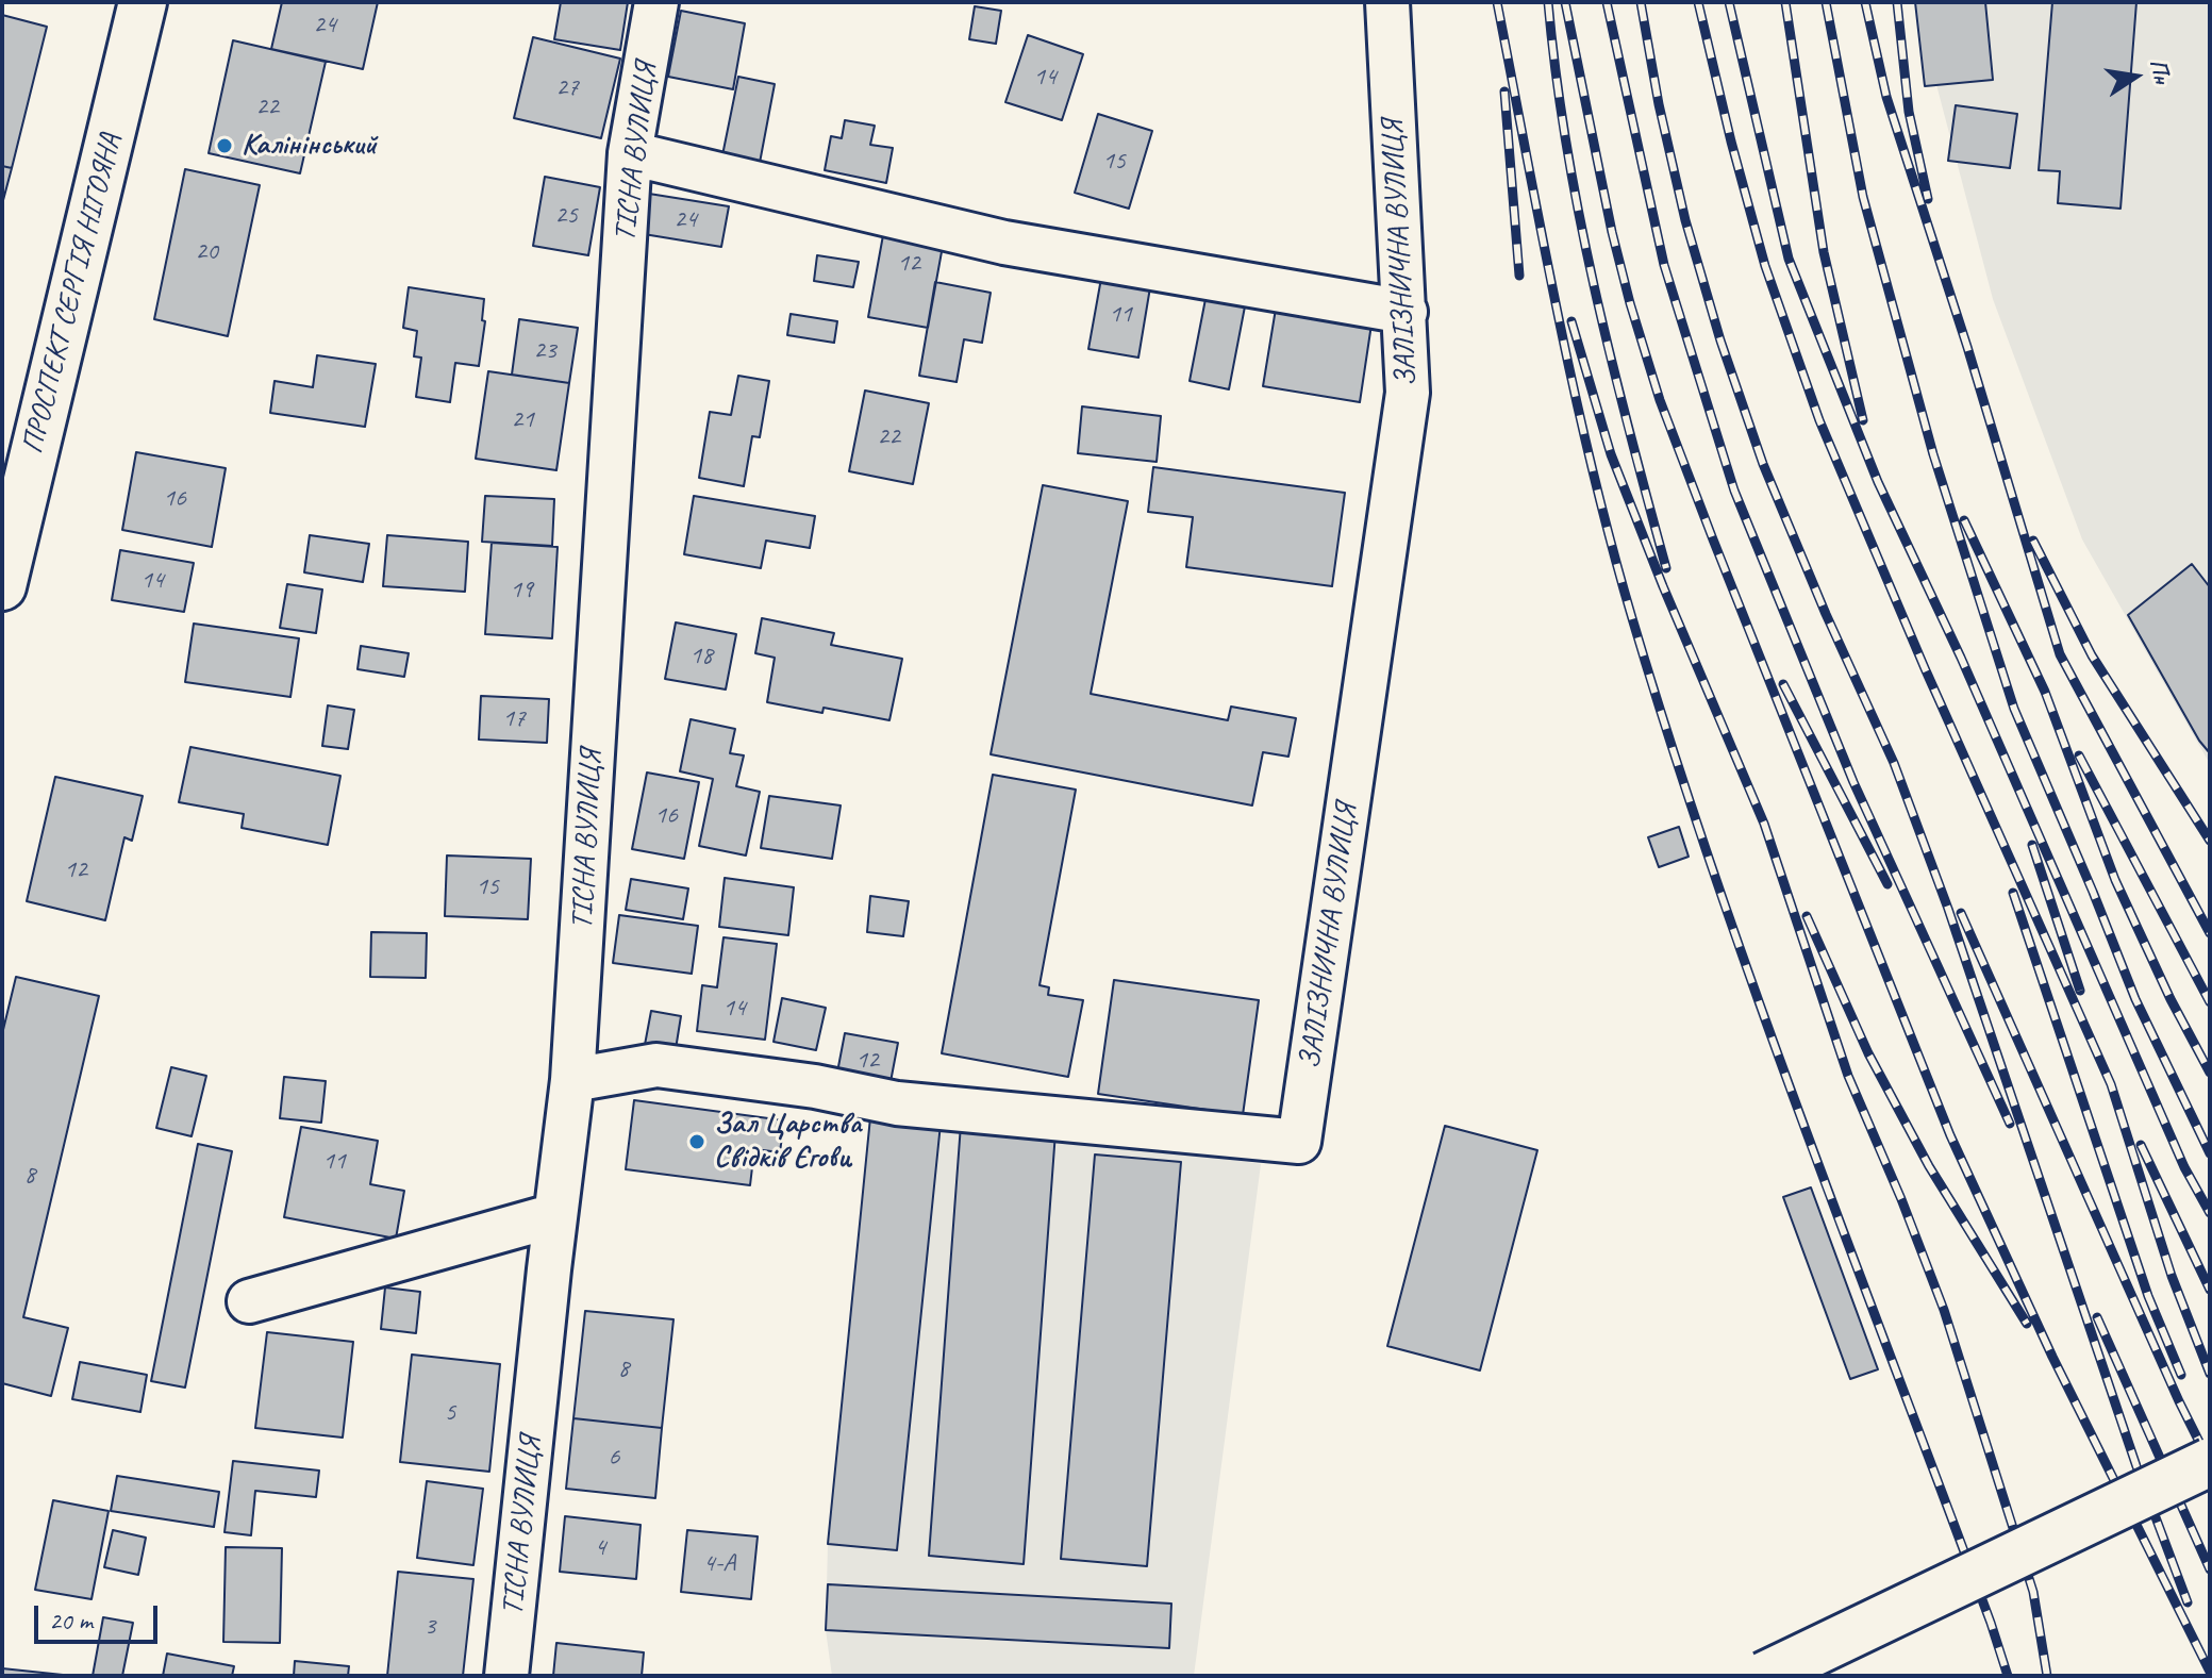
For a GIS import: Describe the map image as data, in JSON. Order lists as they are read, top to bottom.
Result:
{
  "streets": {
    "main road": ["ПРОСПЕКТ СЕРГІЯ НІГОЯНА"],
    "street": ["ТІСНА ВУЛИЦЯ", "ЗАЛІЗНИЧНА ВУЛИЦЯ"]
  },
  "crossings": [
    ["ТІСНА ВУЛИЦЯ", "ЗАЛІЗНИЧНА ВУЛИЦЯ"]
  ],
  "places": ["Калінінський", "Зал Царства Свідків Єгови"],
  "house_numbers": [
    "24",
    "14",
    "27",
    "22",
    "15",
    "25",
    "24",
    "20",
    "12",
    "11",
    "23",
    "21",
    "22",
    "16",
    "14",
    "19",
    "18",
    "17",
    "16",
    "12",
    "15",
    "14",
    "12",
    "11",
    "8",
    "8",
    "5",
    "6",
    "4",
    "4-А",
    "3"
  ],
  "scale_bar": "20 m",
  "north": "right"
}
